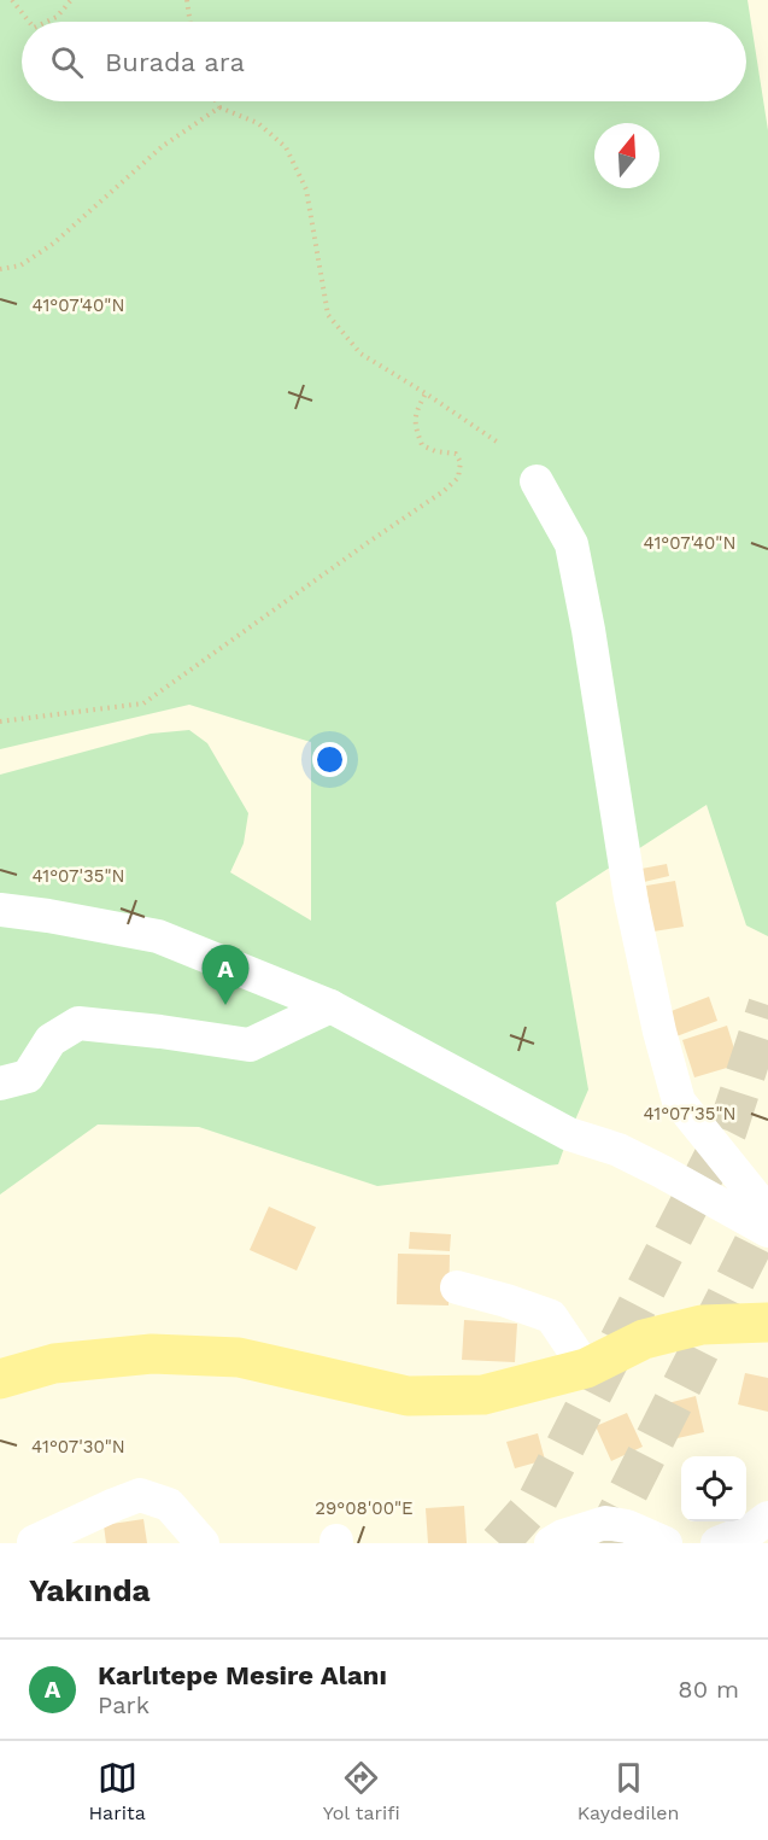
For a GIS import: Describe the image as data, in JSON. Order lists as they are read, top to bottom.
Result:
{
  "north": "top",
  "page": {
    "search": "Burada ara",
    "pins": "A",
    "heading": "Yakında",
    "list": [
      {
        "mark": "A",
        "name": "Karlıtepe Mesire Alanı",
        "note": "Park",
        "value": "80 m"
      }
    ],
    "nav": ["Harita", "Yol tarifi", "Kaydedilen"]
  },
  "coordinates": [
    "41°07'40\"N",
    "41°07'35\"N",
    "41°07'30\"N",
    "29°08'00\"E"
  ]
}
